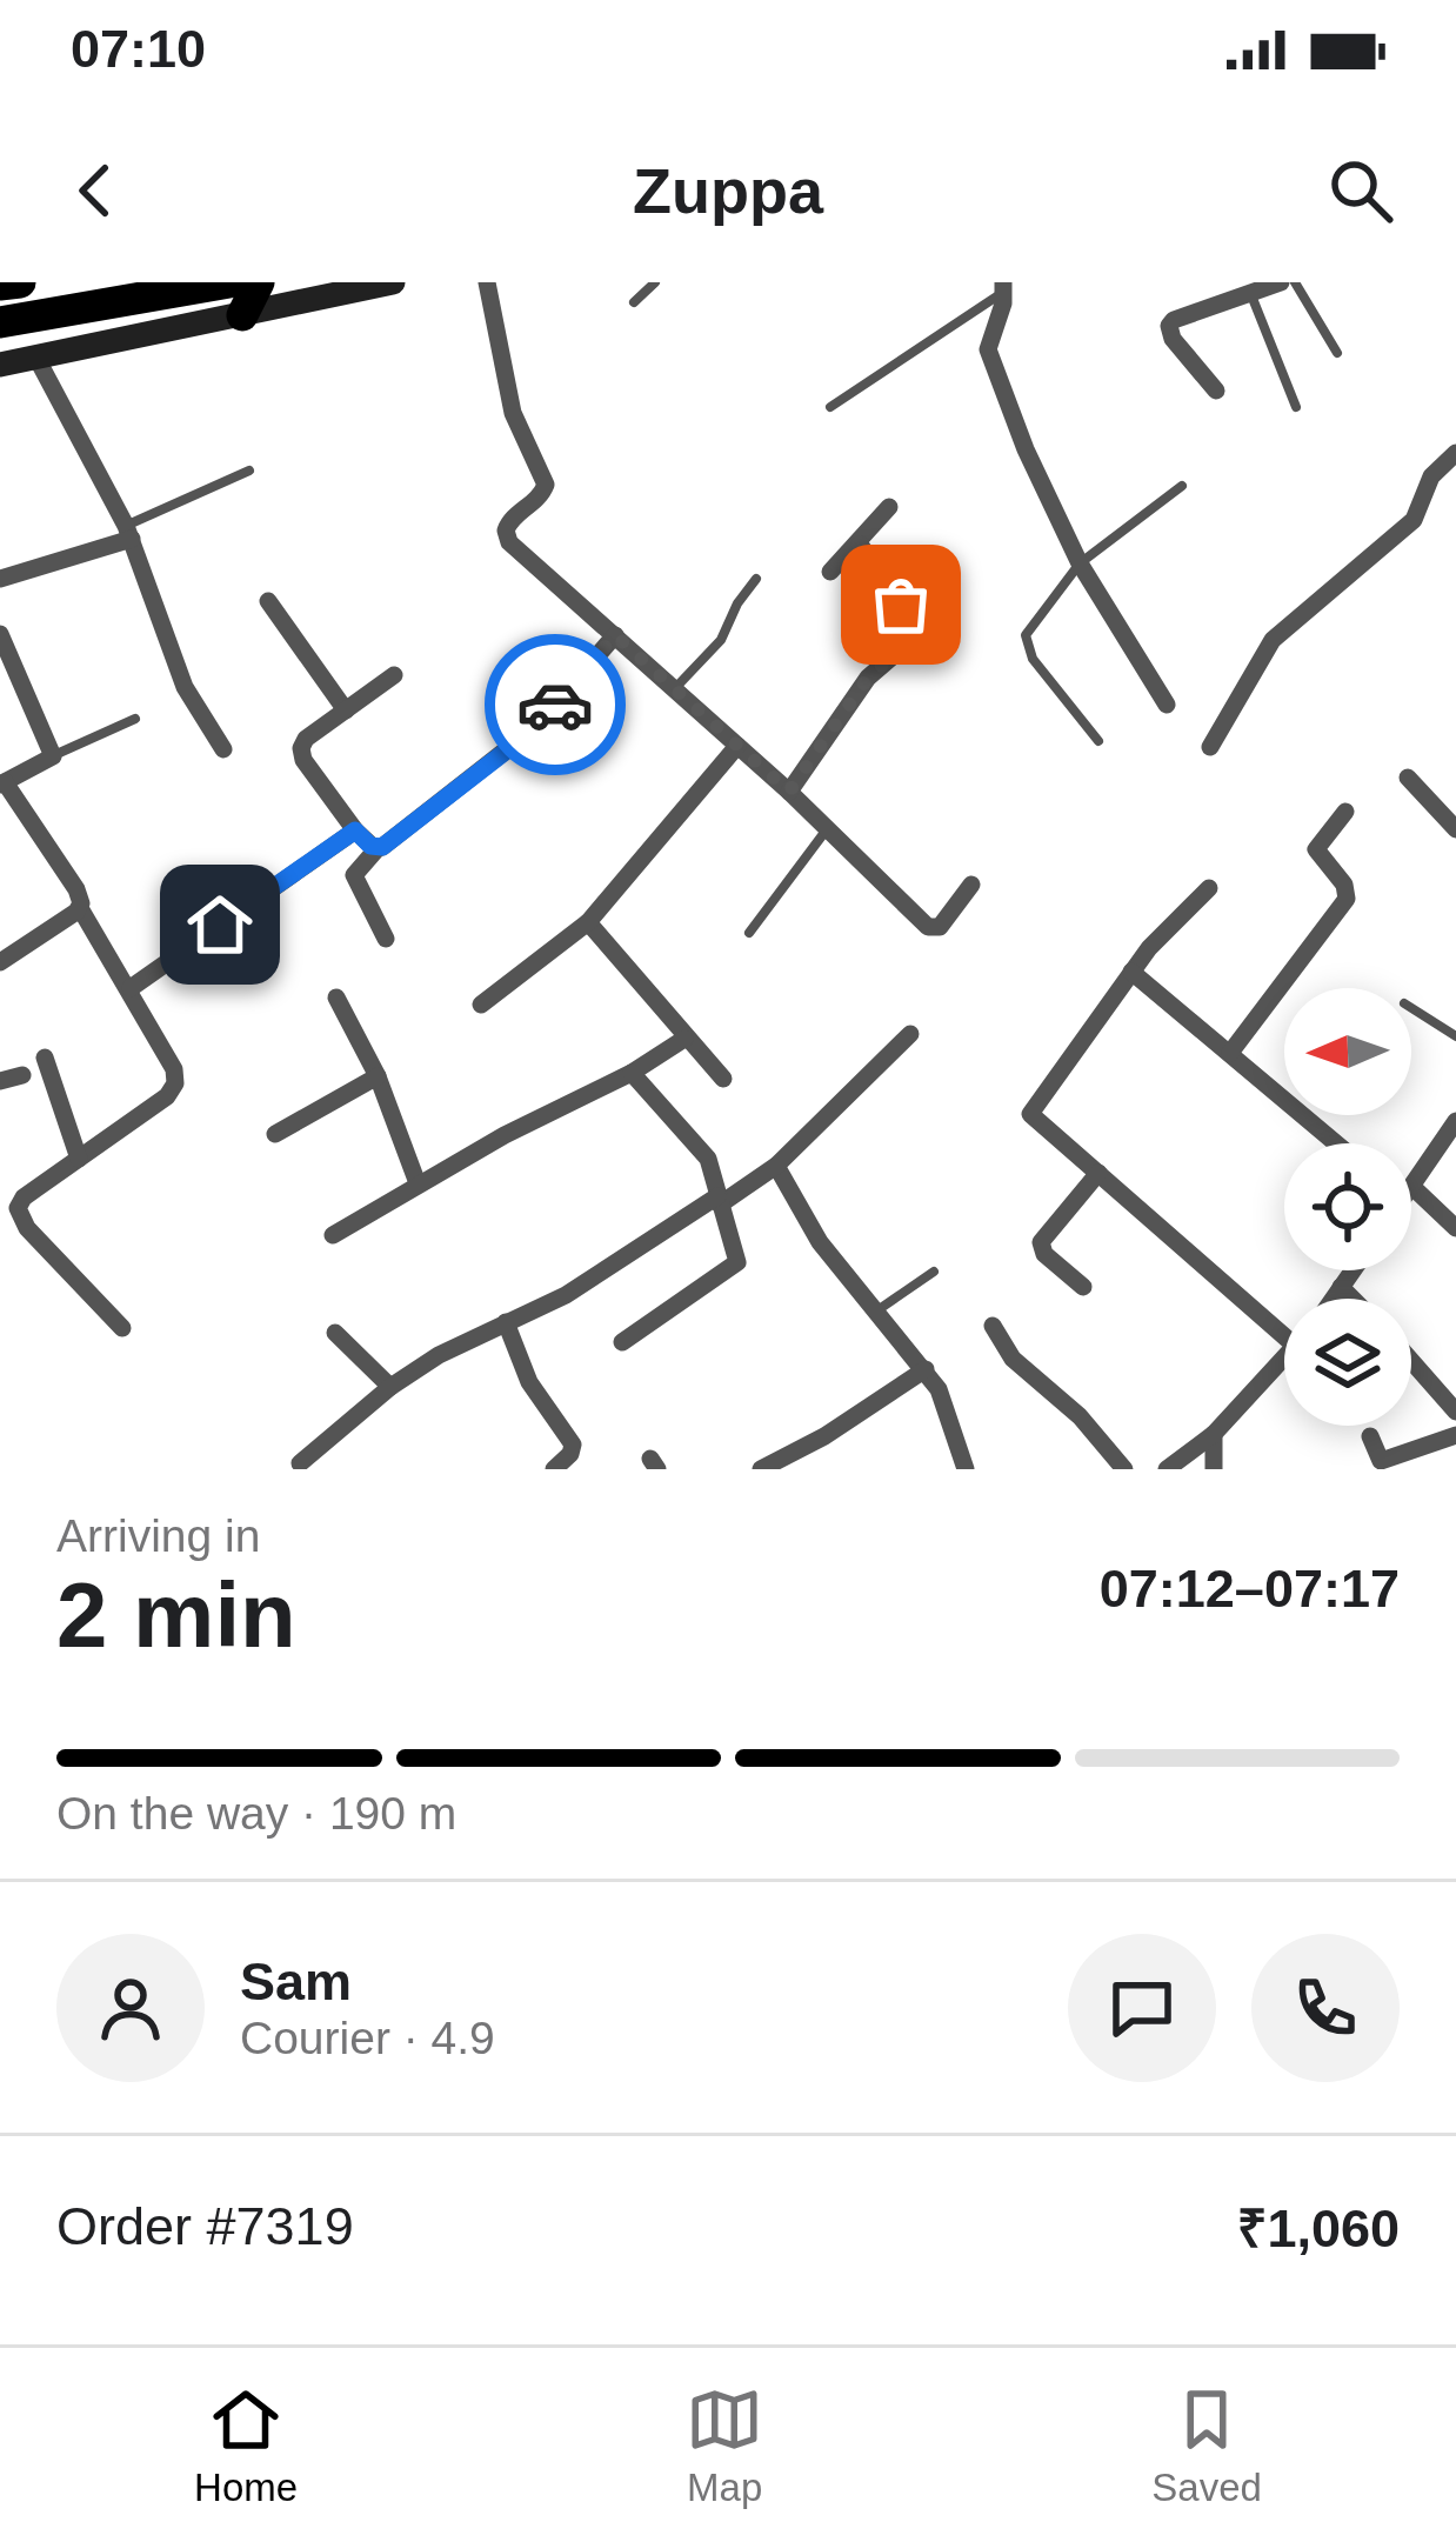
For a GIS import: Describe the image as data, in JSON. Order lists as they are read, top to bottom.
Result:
{
  "north": "left",
  "page": {
    "status": "07:10",
    "header": "Zuppa",
    "heading": ["2 min", "Arriving in", "07:12–07:17"],
    "panel": [
      "Sam",
      "Courier · 4.9",
      "Order #7319",
      "₹1,060"
    ],
    "bar": "On the way · 190 m",
    "tabs": ["Home", "Map", "Saved"]
  }
}
